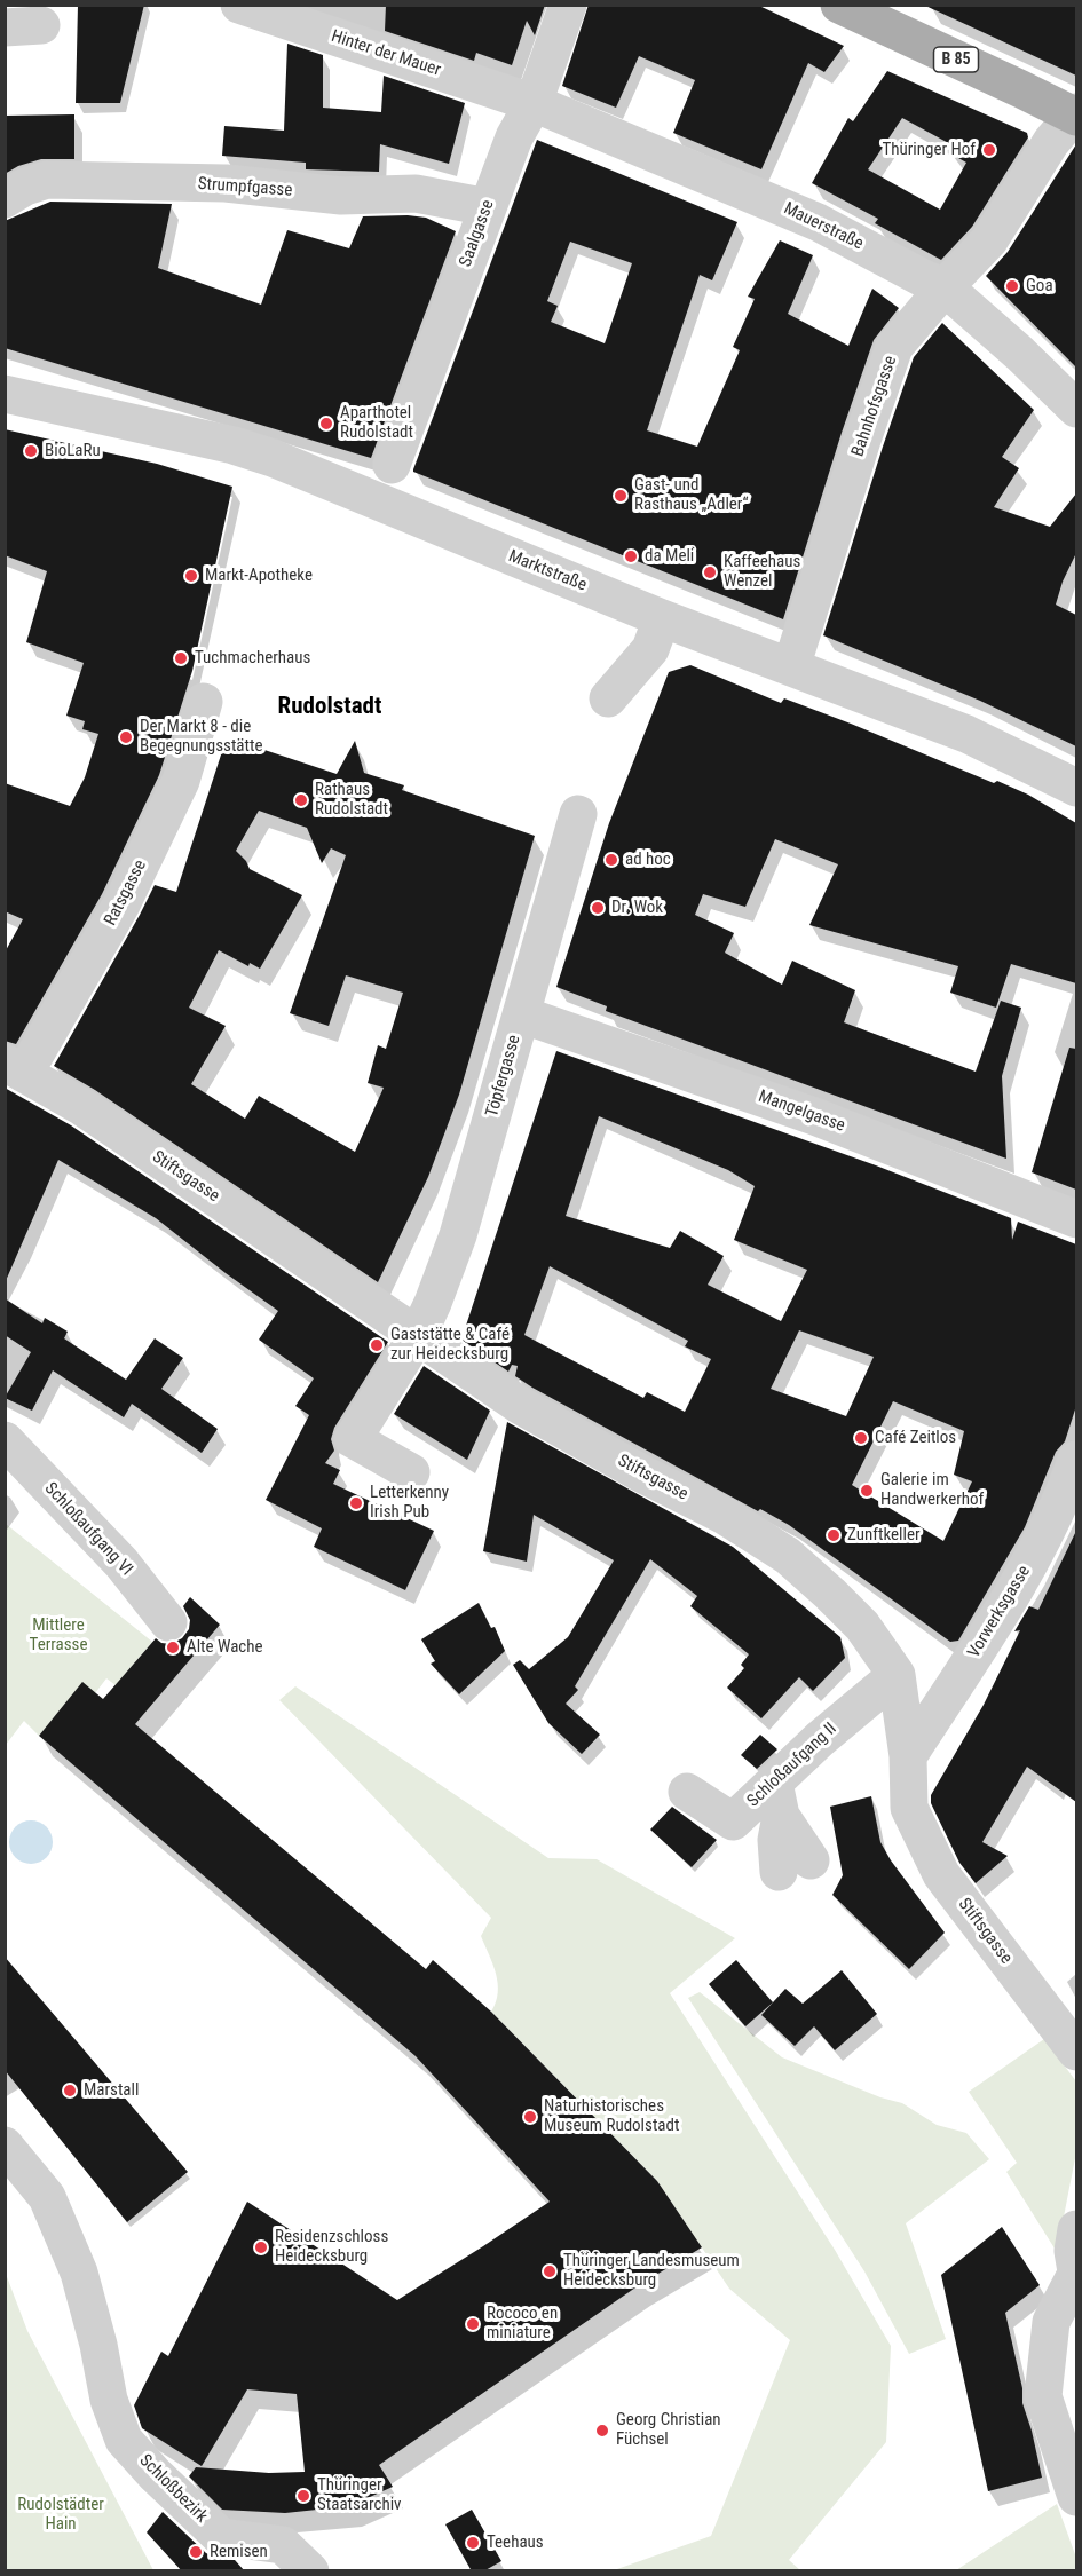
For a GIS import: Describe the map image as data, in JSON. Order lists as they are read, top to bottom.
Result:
{
  "streets": {
    "main road": ["B 85"],
    "street": [
      "Hinter der Mauer",
      "Strumpfgasse",
      "Mauerstraße",
      "Saalgasse",
      "Bahnhofsgasse",
      "Marktstraße",
      "Ratsgasse",
      "Töpfergasse",
      "Mangelgasse",
      "Stiftsgasse",
      "Schloßaufgang VI",
      "Vorwerksgasse",
      "Schloßaufgang II",
      "Schloßbezirk"
    ]
  },
  "crossings": [
    ["Hinter der Mauer", "Mauerstraße"],
    ["Hinter der Mauer", "Saalgasse"],
    ["B 85", "Bahnhofsgasse"],
    ["Strumpfgasse", "Saalgasse"],
    ["Mauerstraße", "Saalgasse"],
    ["Mauerstraße", "Bahnhofsgasse"],
    ["Bahnhofsgasse", "Marktstraße"],
    ["Ratsgasse", "Stiftsgasse"],
    ["Töpfergasse", "Mangelgasse"],
    ["Töpfergasse", "Stiftsgasse"],
    ["Stiftsgasse", "Vorwerksgasse"],
    ["Stiftsgasse", "Schloßaufgang II"]
  ],
  "districts": ["Rudolstadt"],
  "parks": ["Mittlere Terrasse", "Rudolstädter Hain"],
  "places": [
    "Thüringer Hof",
    "Goa",
    "Aparthotel Rudolstadt",
    "BioLaRu",
    "Gast- und Rasthaus „Adler“",
    "da Meli",
    "Kaffeehaus Wenzel",
    "Markt-Apotheke",
    "Tuchmacherhaus",
    "Der Markt 8 - die Begegnungsstätte",
    "Rathaus Rudolstadt",
    "ad hoc",
    "Dr. Wok",
    "Gaststätte & Café zur Heidecksburg",
    "Café Zeitlos",
    "Galerie im Handwerkerhof",
    "Letterkenny Irish Pub",
    "Zunftkeller",
    "Alte Wache",
    "Marstall",
    "Naturhistorisches Museum Rudolstadt",
    "Residenzschloss Heidecksburg",
    "Thüringer Landesmuseum Heidecksburg",
    "Rococo en miniature",
    "Georg Christian Füchsel",
    "Thüringer Staatsarchiv",
    "Teehaus",
    "Remisen"
  ]
}
